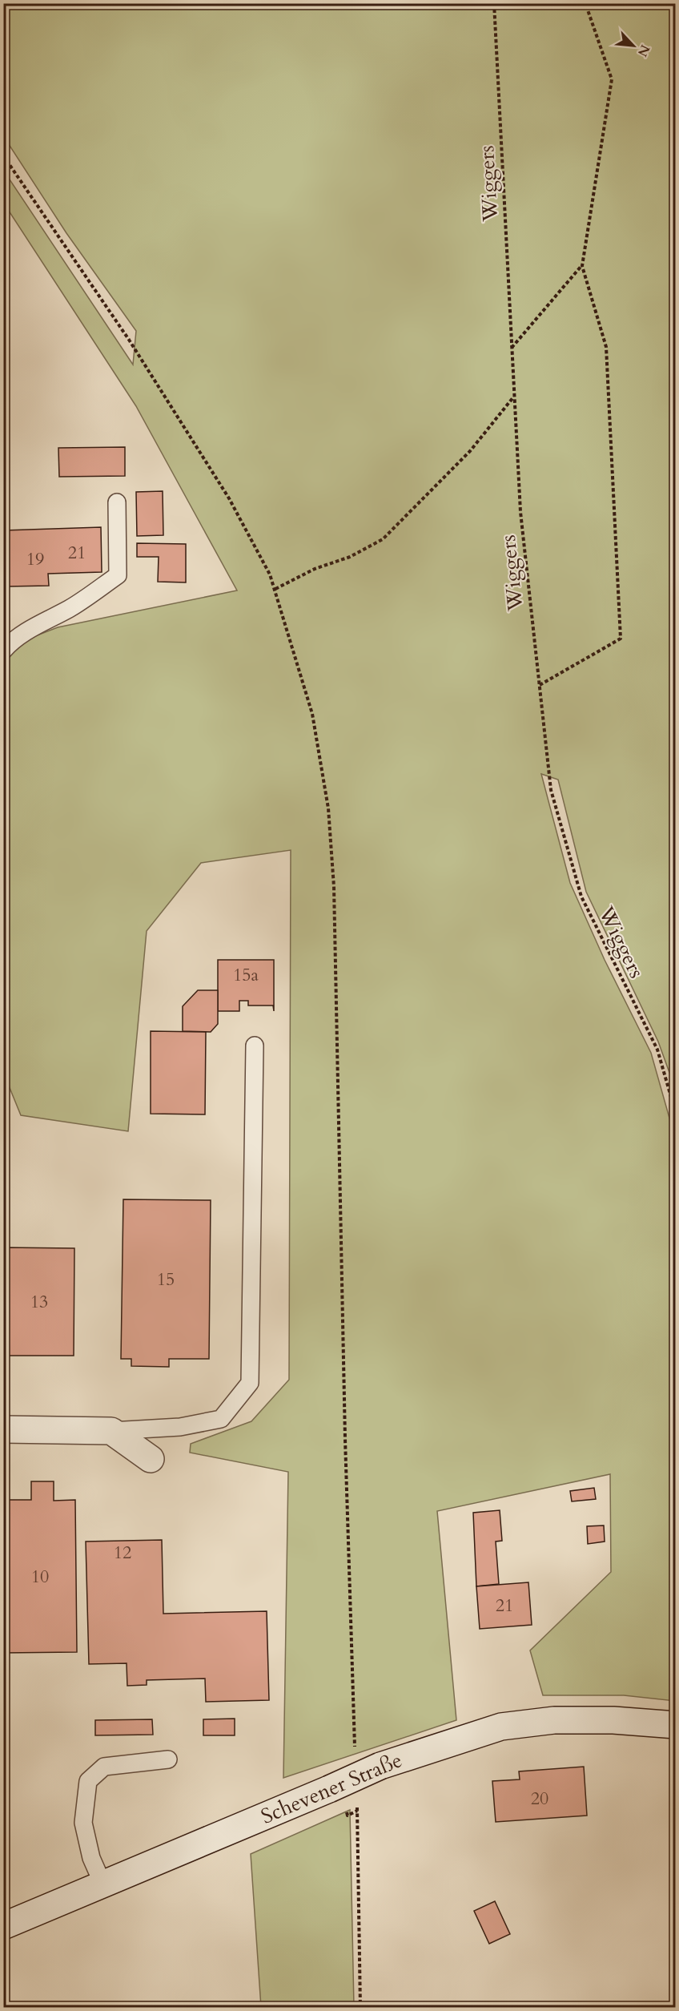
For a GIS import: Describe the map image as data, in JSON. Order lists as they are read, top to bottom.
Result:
{
  "streets": {
    "main road": ["Schevener Straße"],
    "path": ["Wiggers"]
  },
  "house_numbers": [
    "21",
    "19",
    "15a",
    "15",
    "13",
    "12",
    "10",
    "21",
    "20"
  ],
  "north": "bottom right"
}
